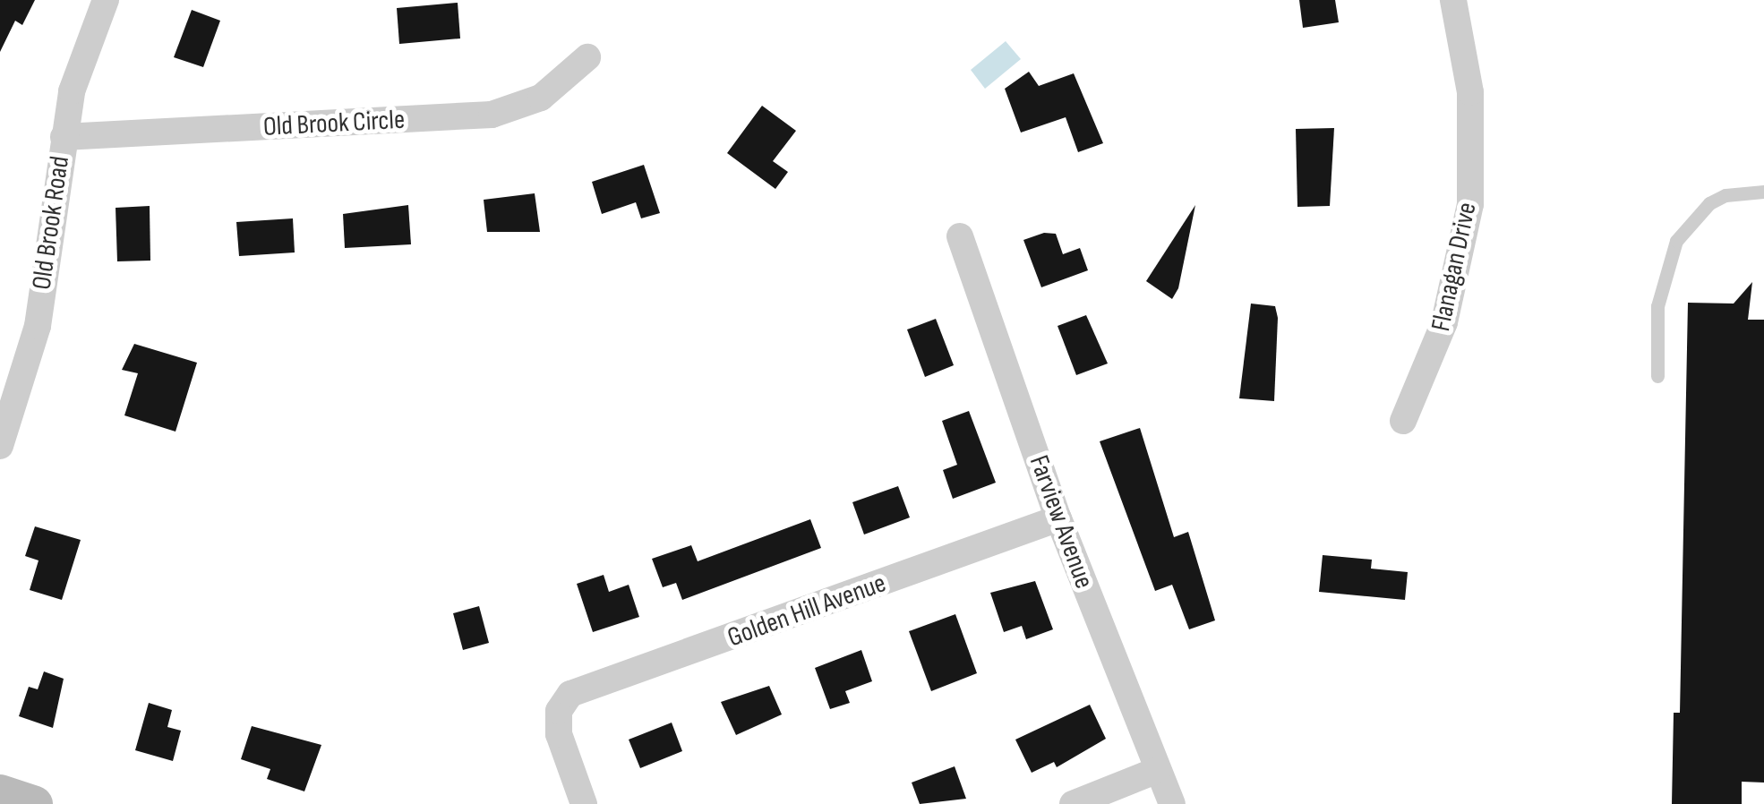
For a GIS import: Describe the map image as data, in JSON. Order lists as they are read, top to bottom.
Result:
{
  "streets": {
    "street": [
      "Old Brook Circle",
      "Old Brook Road",
      "Flanagan Drive",
      "Farview Avenue",
      "Golden Hill Avenue"
    ]
  },
  "crossings": [
    ["Old Brook Circle", "Old Brook Road"],
    ["Farview Avenue", "Golden Hill Avenue"]
  ]
}
